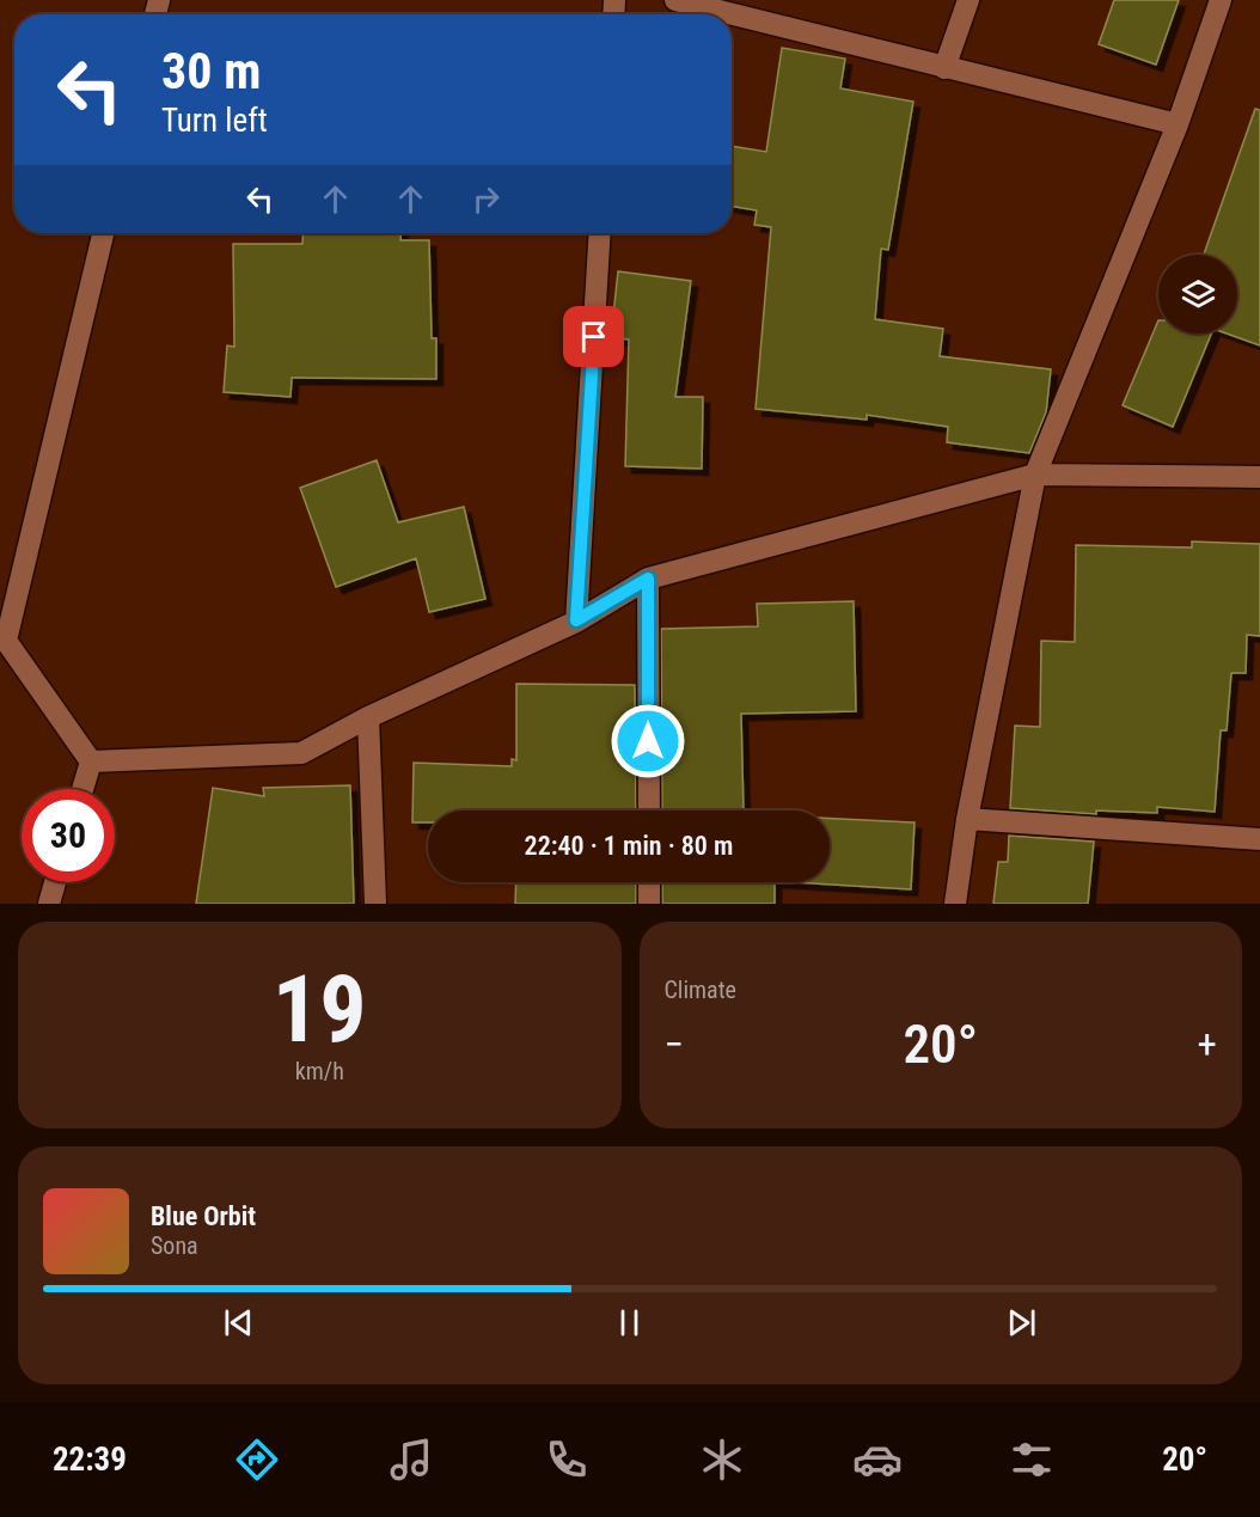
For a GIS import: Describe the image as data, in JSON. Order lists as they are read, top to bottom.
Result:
{
  "page": {
    "turn": ["30 m", "Turn left"],
    "limit": "30",
    "trip": "22:40 · 1 min · 80 m",
    "tile": [
      ["19", "km/h"],
      "Climate"
    ],
    "heat": ["−", "20°", "+"],
    "song": ["Blue Orbit", "Sona"],
    "tabs": ["22:39", "20°"]
  }
}
